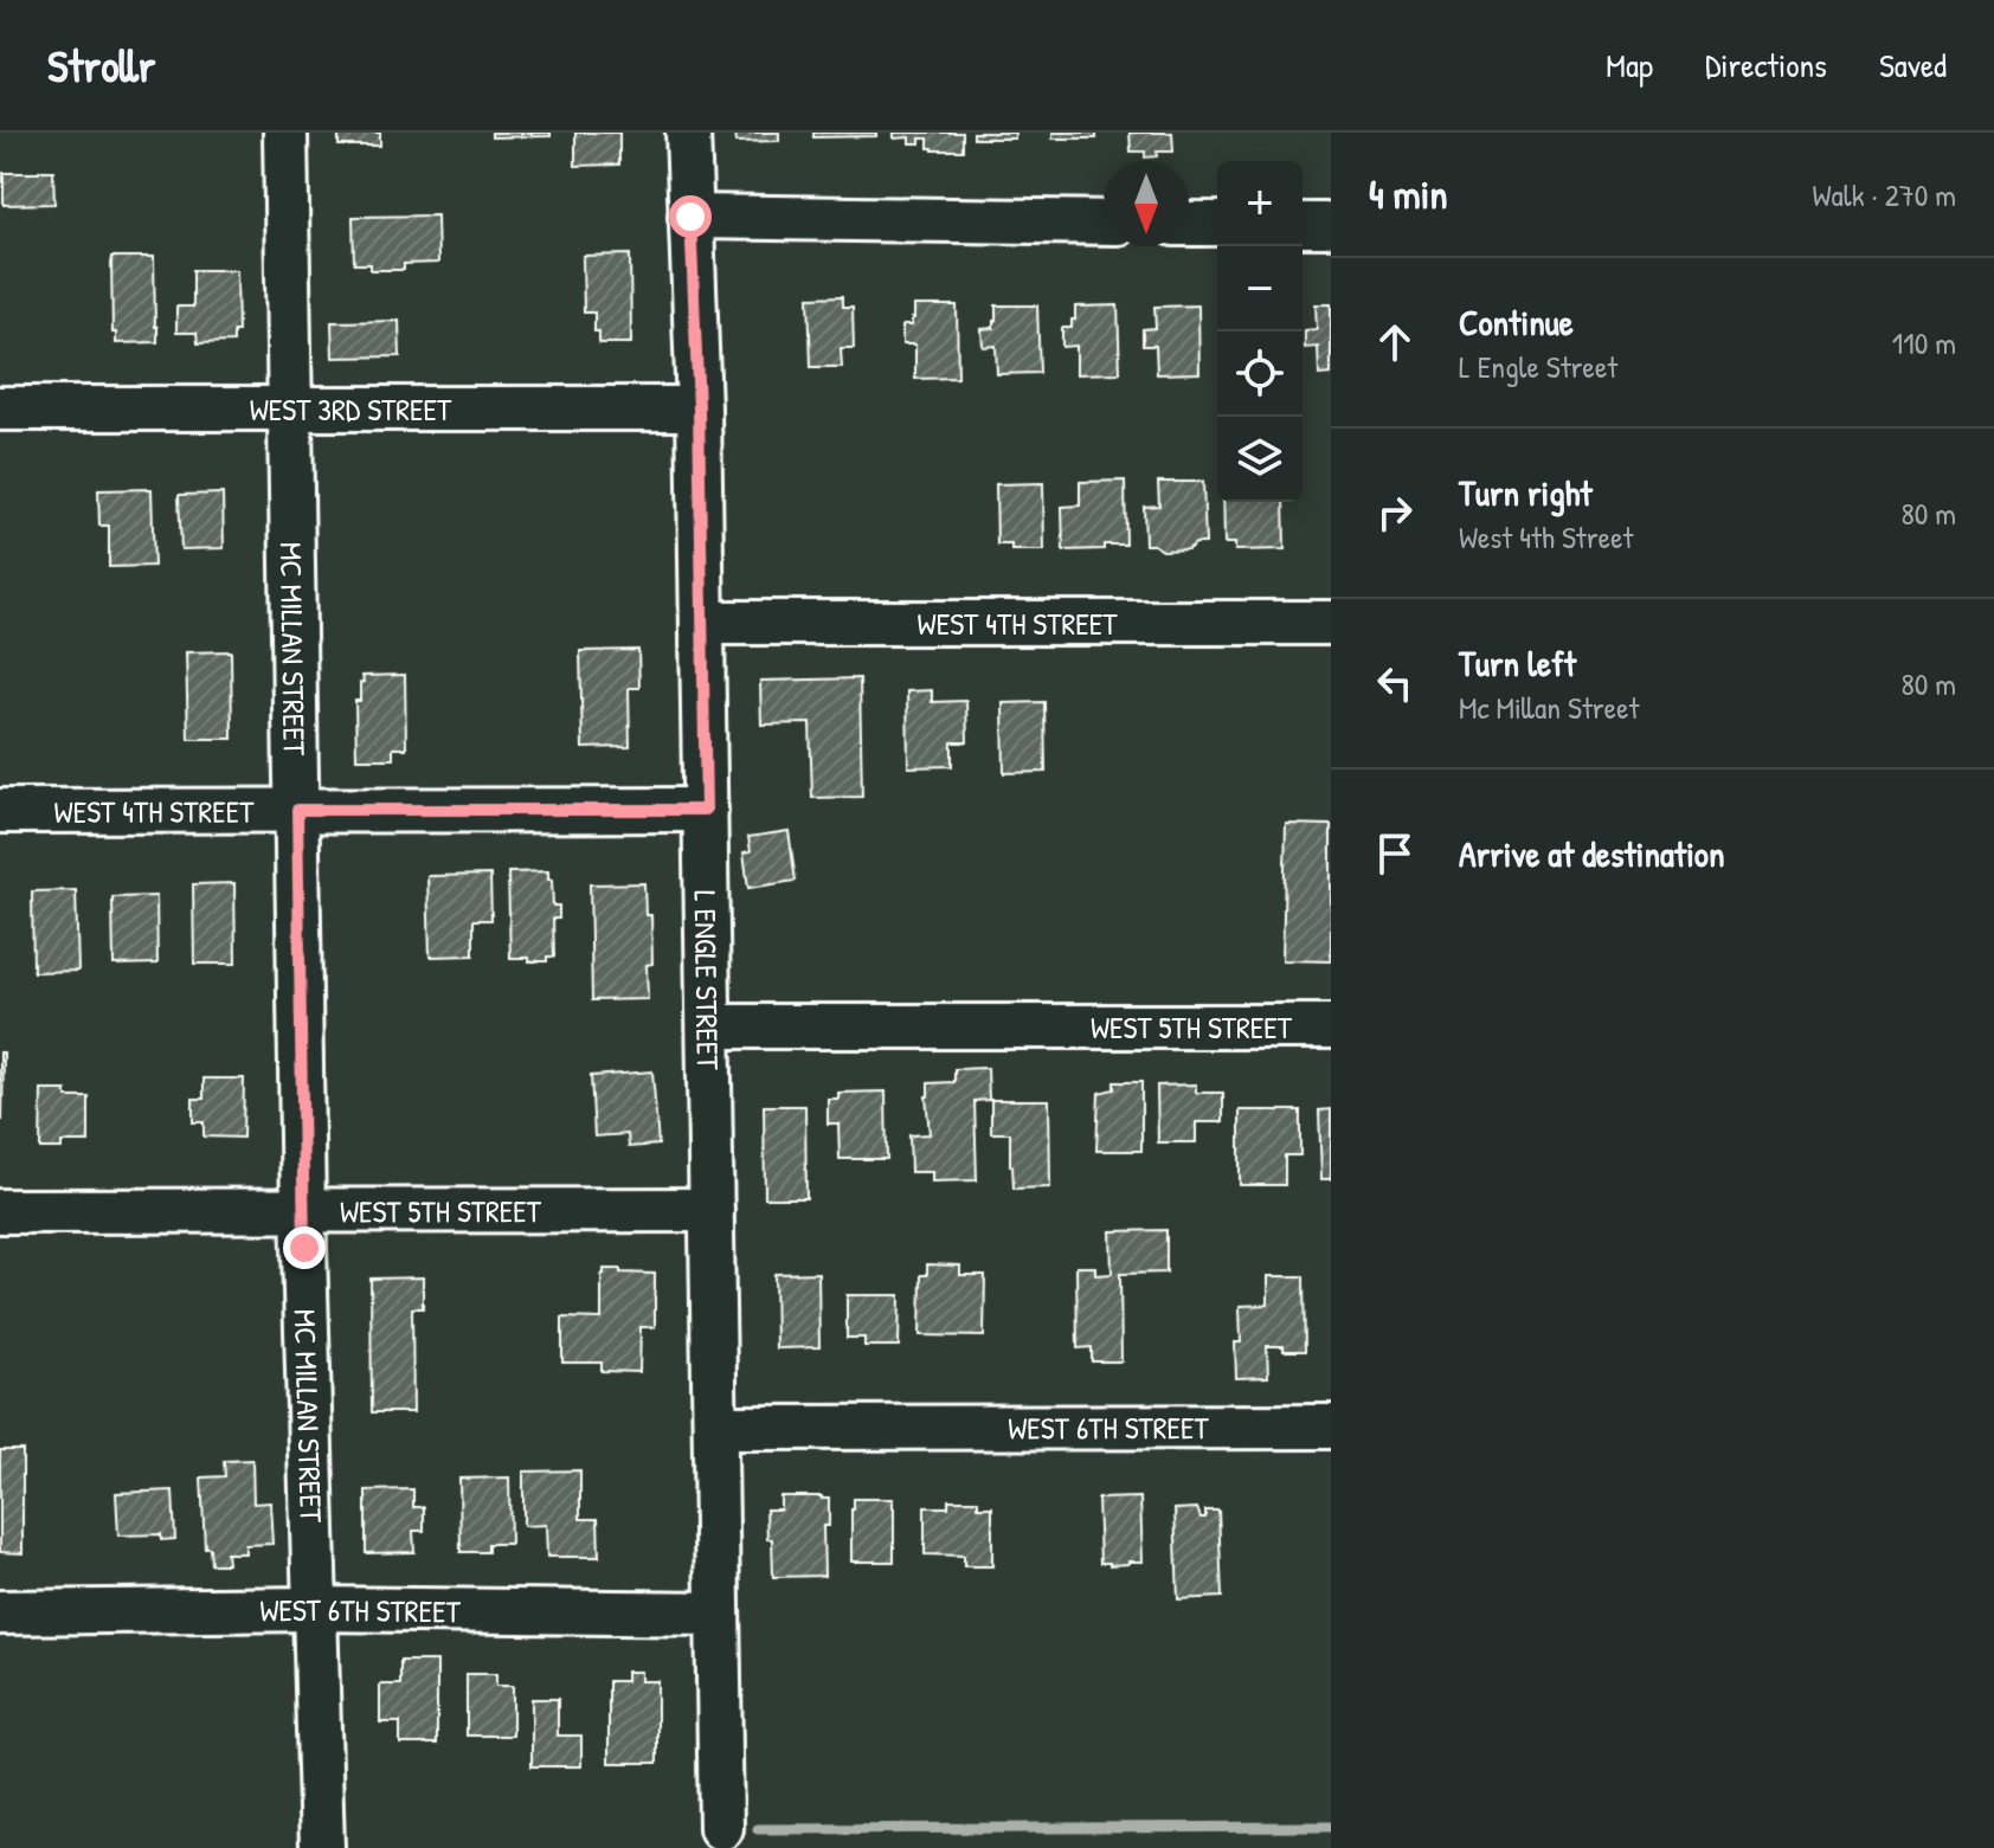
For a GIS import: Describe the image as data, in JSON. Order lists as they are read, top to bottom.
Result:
{
  "streets": {
    "street": [
      "WEST 3RD STREET",
      "WEST 4TH STREET",
      "MC MILLAN STREET",
      "L ENGLE STREET",
      "WEST 5TH STREET",
      "WEST 6TH STREET"
    ]
  },
  "crossings": [
    ["WEST 3RD STREET", "MC MILLAN STREET"],
    ["WEST 3RD STREET", "L ENGLE STREET"],
    ["WEST 4TH STREET", "MC MILLAN STREET"],
    ["WEST 4TH STREET", "L ENGLE STREET"],
    ["MC MILLAN STREET", "WEST 5TH STREET"],
    ["MC MILLAN STREET", "WEST 6TH STREET"],
    ["L ENGLE STREET", "WEST 5TH STREET"],
    ["L ENGLE STREET", "WEST 6TH STREET"]
  ],
  "north": "bottom",
  "page": {
    "header": "Strollr",
    "nav": ["Map", "Directions", "Saved"],
    "heading": ["4 min", "Walk · 270 m"],
    "map_buttons": ["+", "−"],
    "list": [
      ["Continue", "L Engle Street", "110 m"],
      ["Turn right", "West 4th Street", "80 m"],
      ["Turn left", "Mc Millan Street", "80 m"],
      "Arrive at destination"
    ]
  }
}
